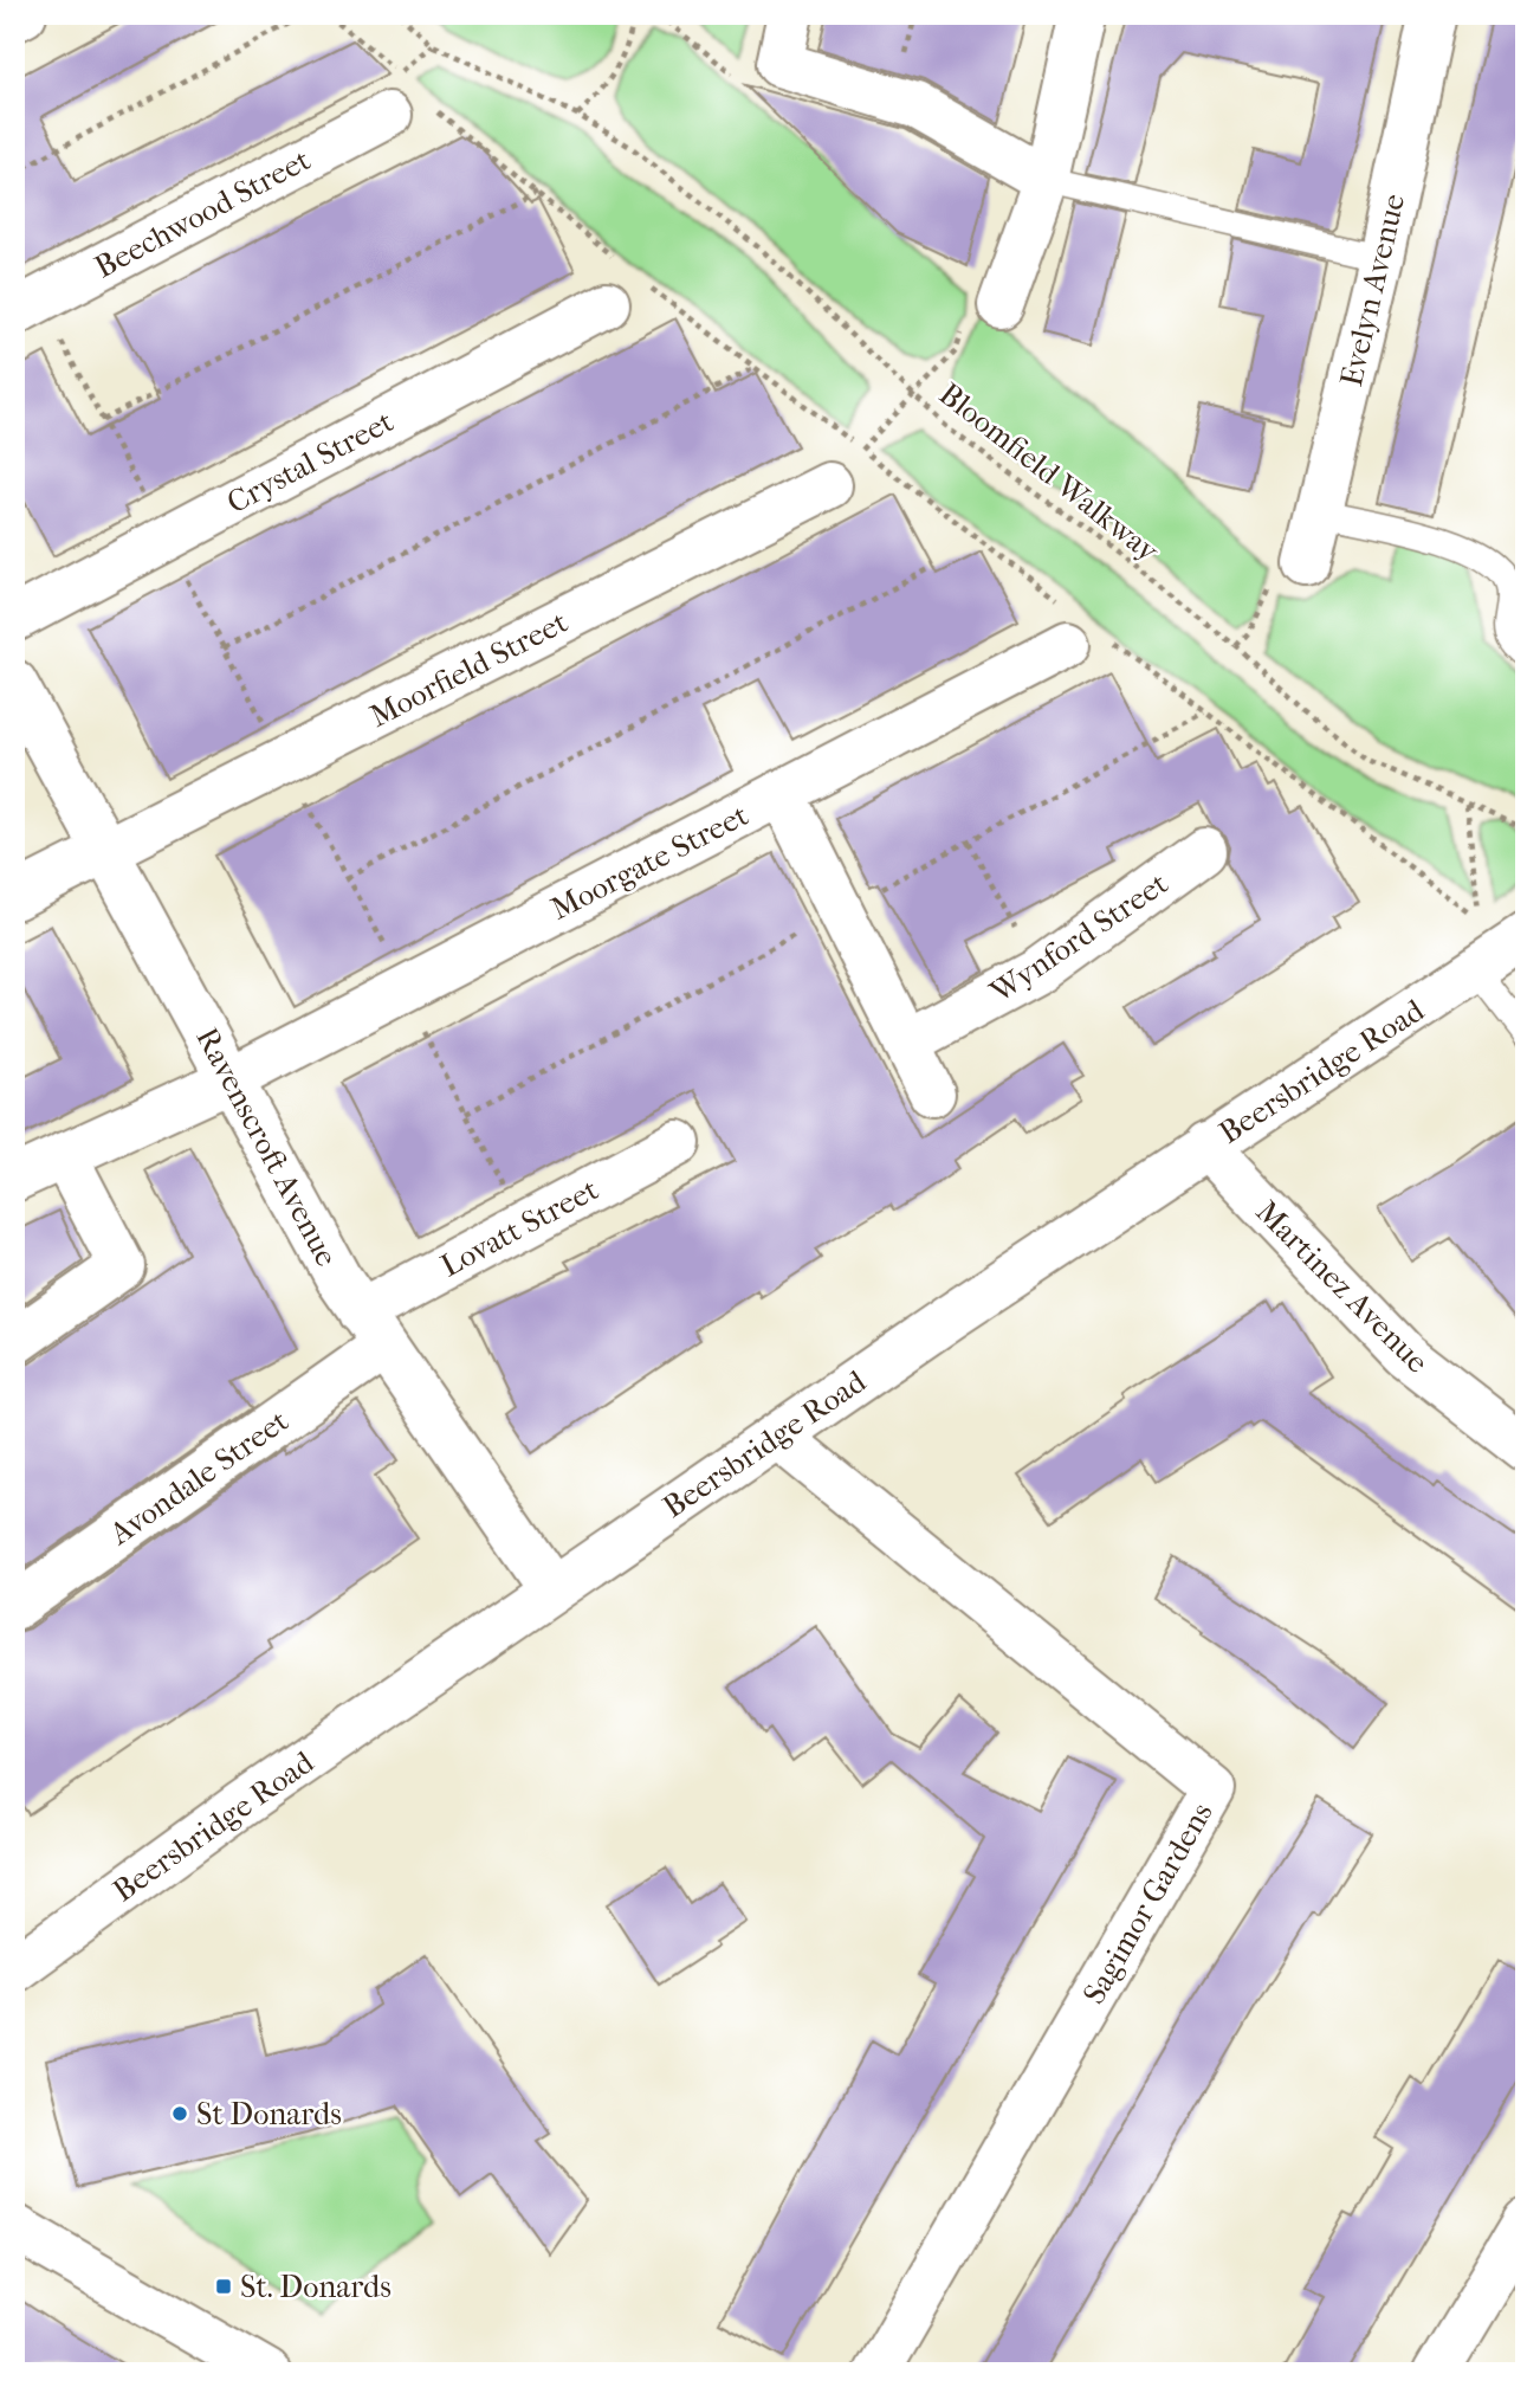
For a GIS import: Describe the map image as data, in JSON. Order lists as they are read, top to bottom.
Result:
{
  "streets": {
    "street": [
      "Beechwood Street",
      "Evelyn Avenue",
      "Crystal Street",
      "Moorfield Street",
      "Moorgate Street",
      "Wynford Street",
      "Beersbridge Road",
      "Ravenscroft Avenue",
      "Lovatt Street",
      "Martinez Avenue",
      "Avondale Street",
      "Sagimor Gardens"
    ],
    "path": ["Bloomfield Walkway"]
  },
  "crossings": [
    ["Moorfield Street", "Ravenscroft Avenue"],
    ["Moorgate Street", "Ravenscroft Avenue"],
    ["Beersbridge Road", "Ravenscroft Avenue"],
    ["Beersbridge Road", "Martinez Avenue"],
    ["Beersbridge Road", "Sagimor Gardens"],
    ["Ravenscroft Avenue", "Lovatt Street"],
    ["Ravenscroft Avenue", "Avondale Street"],
    ["Lovatt Street", "Avondale Street"]
  ],
  "places": {
    "other": ["St Donards"],
    "transit": ["St. Donards"]
  }
}
